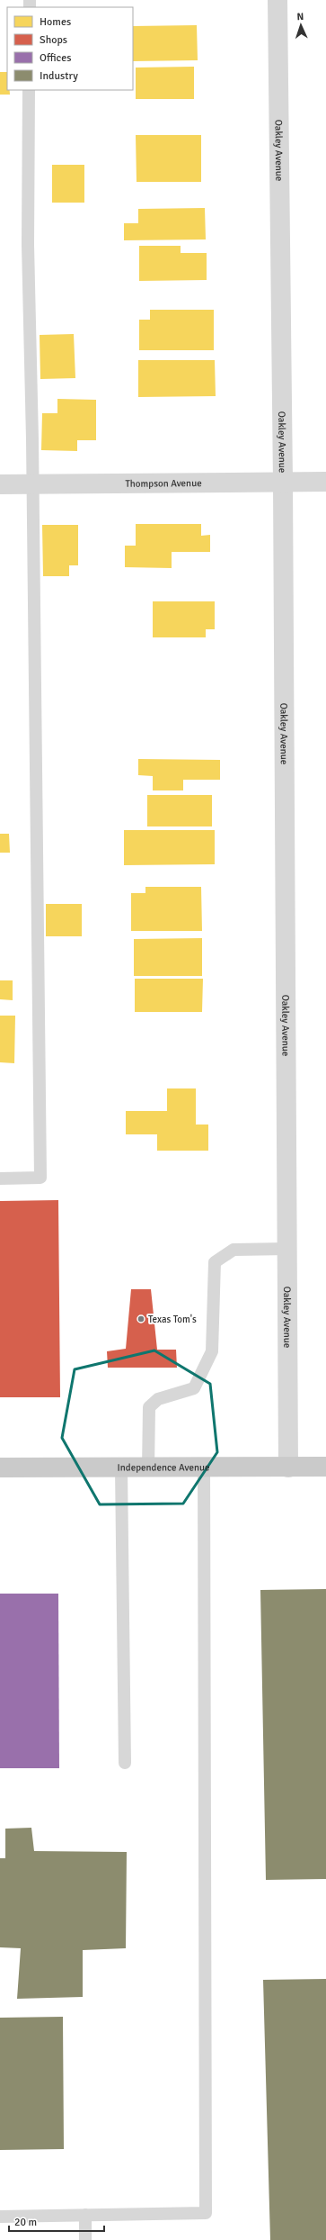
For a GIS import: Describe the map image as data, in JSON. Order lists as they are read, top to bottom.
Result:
{
  "streets": {
    "main road": ["Independence Avenue"],
    "street": ["Oakley Avenue", "Thompson Avenue"]
  },
  "crossings": [
    ["Oakley Avenue", "Thompson Avenue"],
    ["Oakley Avenue", "Independence Avenue"]
  ],
  "places": ["Texas Tom's"],
  "legend": [
    "Homes",
    "Shops",
    "Offices",
    "Industry"
  ],
  "scale_bar": "20 m",
  "north": "top"
}
